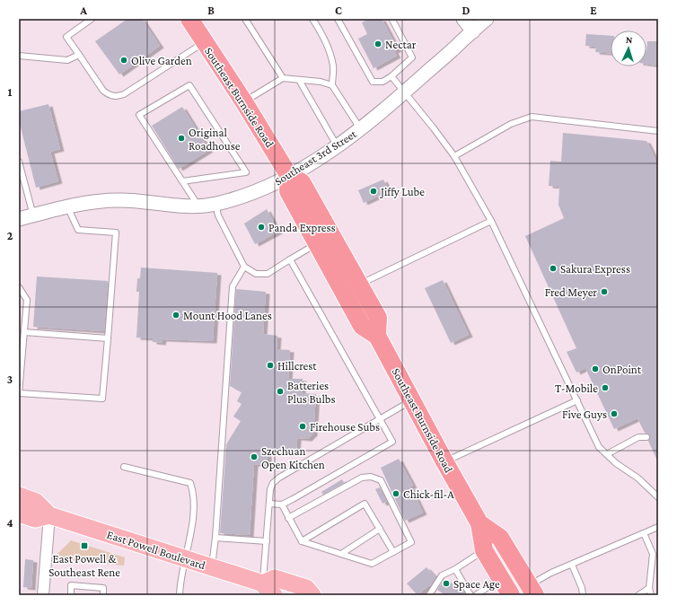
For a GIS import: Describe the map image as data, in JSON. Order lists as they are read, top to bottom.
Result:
{
  "streets": {
    "highway": ["Southeast Burnside Road"],
    "main road": ["East Powell Boulevard"],
    "street": ["Southeast 3rd Street"]
  },
  "crossings": [
    ["Southeast Burnside Road", "Southeast 3rd Street"]
  ],
  "places": {
    "other": [
      "Nectar",
      "Olive Garden",
      "Original Roadhouse",
      "Jiffy Lube",
      "Panda Express",
      "Sakura Express",
      "Fred Meyer",
      "Mount Hood Lanes",
      "Hillcrest",
      "OnPoint",
      "T-Mobile",
      "Batteries Plus Bulbs",
      "Five Guys",
      "Firehouse Subs",
      "Szechuan Open Kitchen",
      "Chick-fil-A",
      "Space Age"
    ],
    "transit": ["East Powell & Southeast Rene"]
  },
  "north": "top",
  "grid": {
    "columns": [
      "A",
      "B",
      "C",
      "D",
      "E"
    ],
    "rows": [
      "1",
      "2",
      "3",
      "4"
    ]
  }
}
